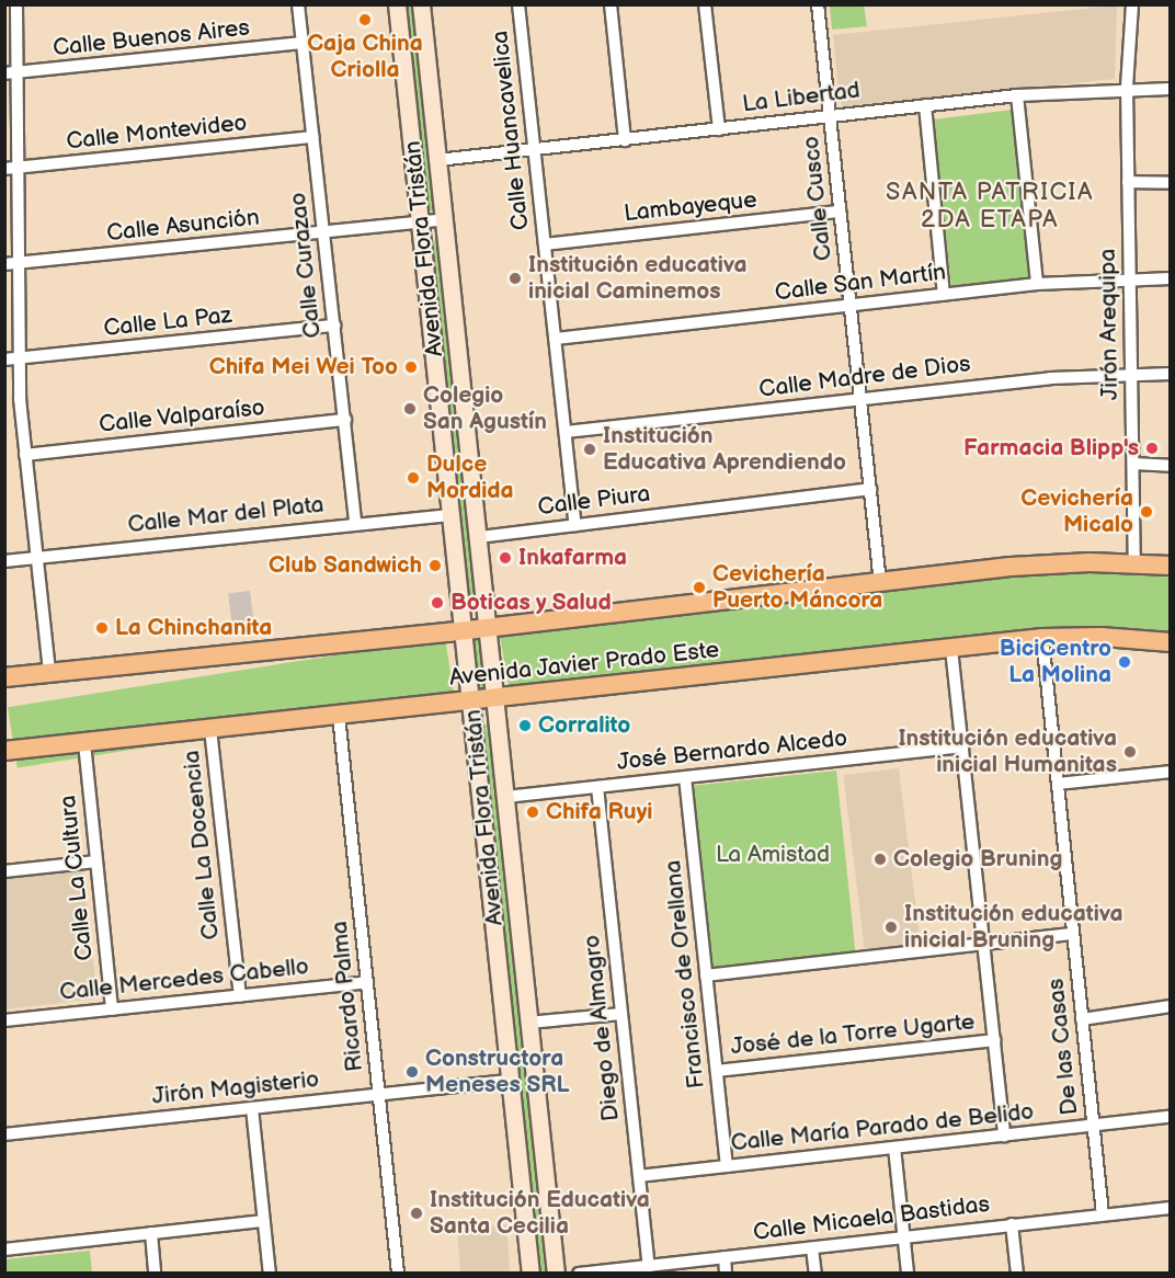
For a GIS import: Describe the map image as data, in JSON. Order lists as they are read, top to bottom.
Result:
{
  "streets": {
    "main road": ["Avenida Flora Tristán", "Avenida Javier Prado Este"],
    "street": [
      "Calle Buenos Aires",
      "La Libertad",
      "Calle Huancavelica",
      "Calle Montevideo",
      "Calle Cusco",
      "Lambayeque",
      "Calle Asunción",
      "Calle Curazao",
      "Calle San Martín",
      "Calle La Paz",
      "Jirón Arequipa",
      "Calle Madre de Dios",
      "Calle Valparaíso",
      "Calle Piura",
      "Calle Mar del Plata",
      "José Bernardo Alcedo",
      "Calle La Docencia",
      "Calle La Cultura",
      "Francisco de Orellana",
      "Calle Mercedes Cabello",
      "Ricardo Palma",
      "Diego de Almagro",
      "José de la Torre Ugarte",
      "De las Casas",
      "Jirón Magisterio",
      "Calle María Parado de Belido",
      "Calle Micaela Bastidas"
    ]
  },
  "crossings": [
    ["Calle Buenos Aires", "Calle Curazao"],
    ["La Libertad", "Calle Huancavelica"],
    ["La Libertad", "Calle Cusco"],
    ["La Libertad", "Avenida Flora Tristán"],
    ["La Libertad", "Jirón Arequipa"],
    ["Calle Huancavelica", "Lambayeque"],
    ["Calle Huancavelica", "Calle San Martín"],
    ["Calle Huancavelica", "Calle Madre de Dios"],
    ["Calle Huancavelica", "Calle Piura"],
    ["Calle Montevideo", "Calle Curazao"],
    ["Calle Cusco", "Lambayeque"],
    ["Calle Cusco", "Calle San Martín"],
    ["Calle Cusco", "Calle Madre de Dios"],
    ["Calle Cusco", "Calle Piura"],
    ["Calle Cusco", "Avenida Javier Prado Este"],
    ["Calle Asunción", "Avenida Flora Tristán"],
    ["Calle Asunción", "Calle Curazao"],
    ["Avenida Flora Tristán", "Calle Piura"],
    ["Avenida Flora Tristán", "Calle Mar del Plata"],
    ["Avenida Flora Tristán", "Avenida Javier Prado Este"],
    ["Avenida Flora Tristán", "José Bernardo Alcedo"],
    ["Avenida Flora Tristán", "Jirón Magisterio"],
    ["Calle Curazao", "Calle La Paz"],
    ["Calle Curazao", "Calle Valparaíso"],
    ["Calle Curazao", "Calle Mar del Plata"],
    ["Calle San Martín", "Jirón Arequipa"],
    ["Jirón Arequipa", "Calle Madre de Dios"],
    ["Jirón Arequipa", "Avenida Javier Prado Este"],
    ["Avenida Javier Prado Este", "Calle La Docencia"],
    ["Avenida Javier Prado Este", "Calle La Cultura"],
    ["Avenida Javier Prado Este", "Ricardo Palma"],
    ["Avenida Javier Prado Este", "De las Casas"],
    ["José Bernardo Alcedo", "Francisco de Orellana"],
    ["José Bernardo Alcedo", "Diego de Almagro"],
    ["Calle La Docencia", "Calle Mercedes Cabello"],
    ["Calle La Cultura", "Calle Mercedes Cabello"],
    ["Francisco de Orellana", "José de la Torre Ugarte"],
    ["Francisco de Orellana", "Calle María Parado de Belido"],
    ["Calle Mercedes Cabello", "Ricardo Palma"],
    ["Ricardo Palma", "Jirón Magisterio"],
    ["Diego de Almagro", "Calle María Parado de Belido"],
    ["Diego de Almagro", "Calle Micaela Bastidas"],
    ["De las Casas", "Calle María Parado de Belido"],
    ["De las Casas", "Calle Micaela Bastidas"]
  ],
  "districts": ["SANTA PATRICIA 2DA ETAPA"],
  "parks": ["La Amistad"],
  "places": [
    "Caja China Criolla",
    "Institución educativa inicial Caminemos",
    "Chifa Mei Wei Too",
    "Colegio San Agustín",
    "Farmacia Blipp's",
    "Institución Educativa Aprendiendo",
    "Dulce Mordida",
    "Cevichería Micalo",
    "Inkafarma",
    "Club Sandwich",
    "Cevichería Puerto Máncora",
    "Boticas y Salud",
    "La Chinchanita",
    "BiciCentro La Molina",
    "Corralito",
    "Institución educativa inicial Humanitas",
    "Chifa Ruyi",
    "Colegio Bruning",
    "Institución educativa inicial Bruning",
    "Constructora Meneses SRL",
    "Institución Educativa Santa Cecilia"
  ]
}
